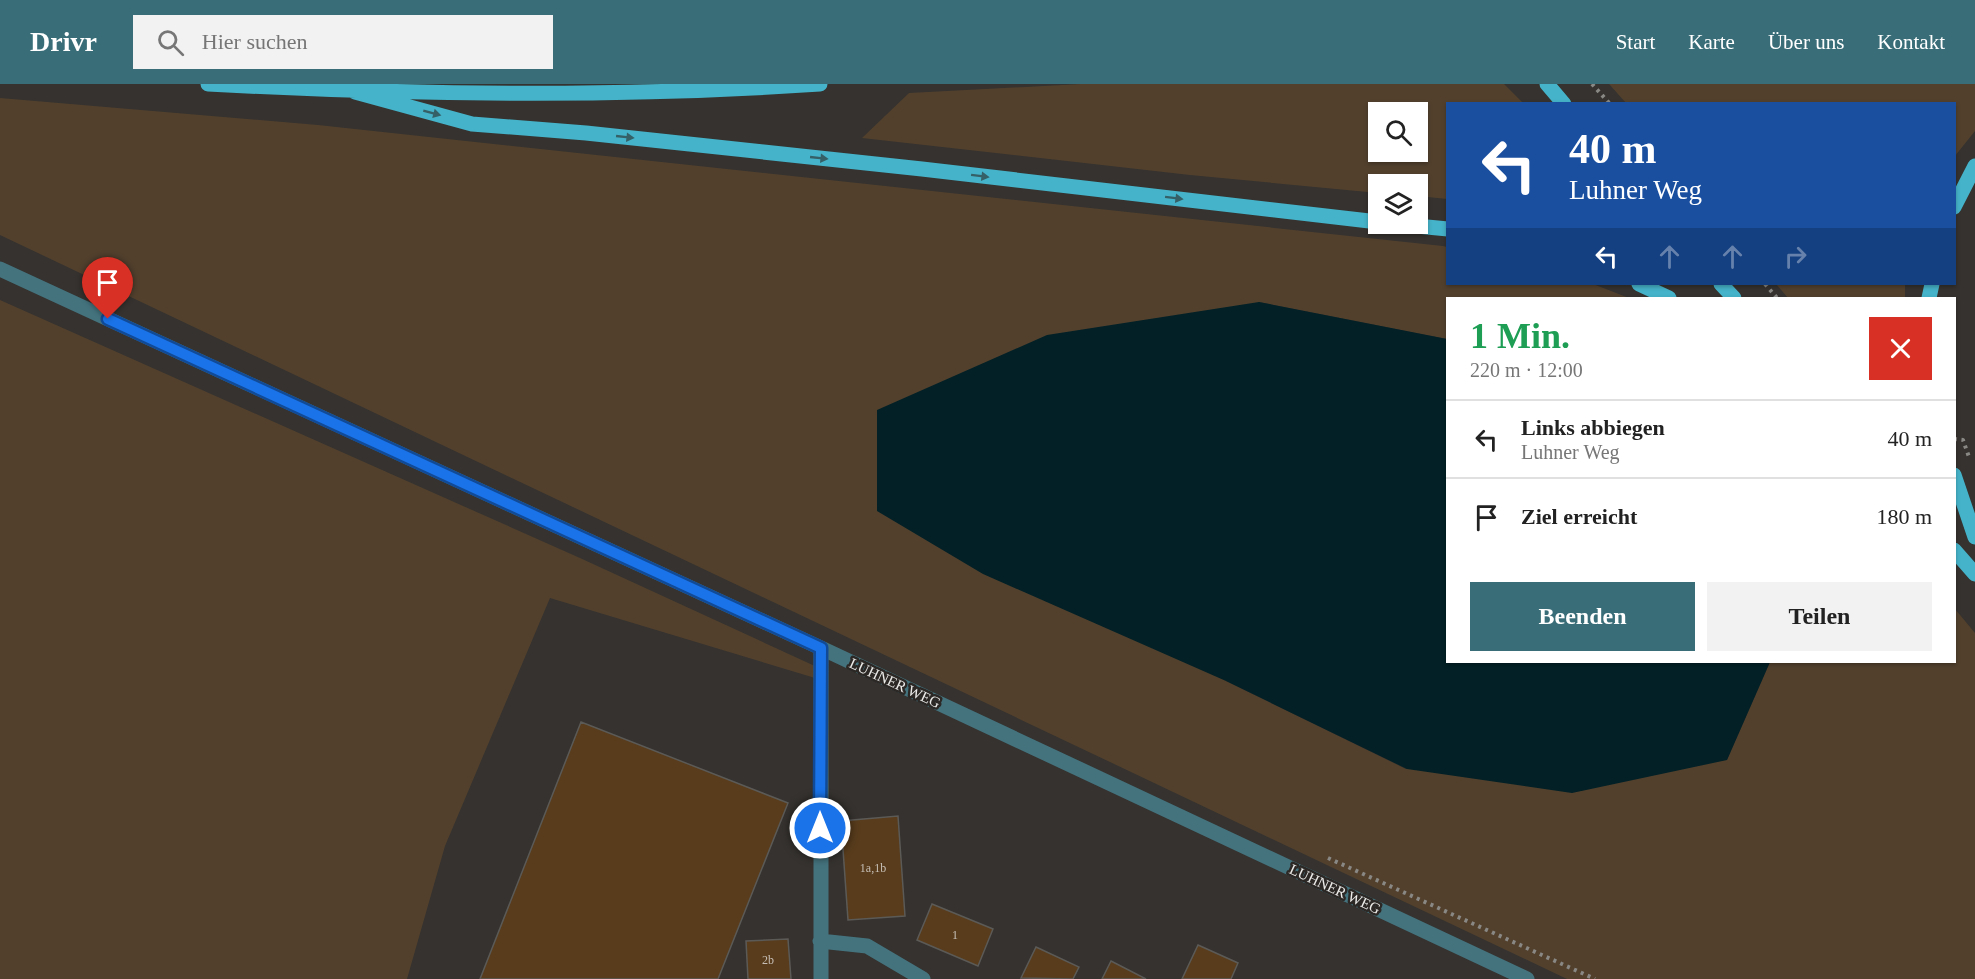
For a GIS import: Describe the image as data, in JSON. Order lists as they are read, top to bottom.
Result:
{
  "streets": {
    "street": ["LUHNER WEG"]
  },
  "house_numbers": ["1a,1b", "1", "2b"],
  "page": {
    "header": "Drivr",
    "search": "Hier suchen",
    "nav": [
      "Start",
      "Karte",
      "Über uns",
      "Kontakt"
    ],
    "turn": ["40 m", "Luhner Weg"],
    "heading": ["1 Min.", "220 m · 12:00"],
    "list": [
      {
        "name": "Links abbiegen",
        "note": "Luhner Weg",
        "value": "40 m"
      },
      {
        "name": "Ziel erreicht",
        "value": "180 m"
      }
    ],
    "buttons": ["Beenden", "Teilen"]
  }
}
